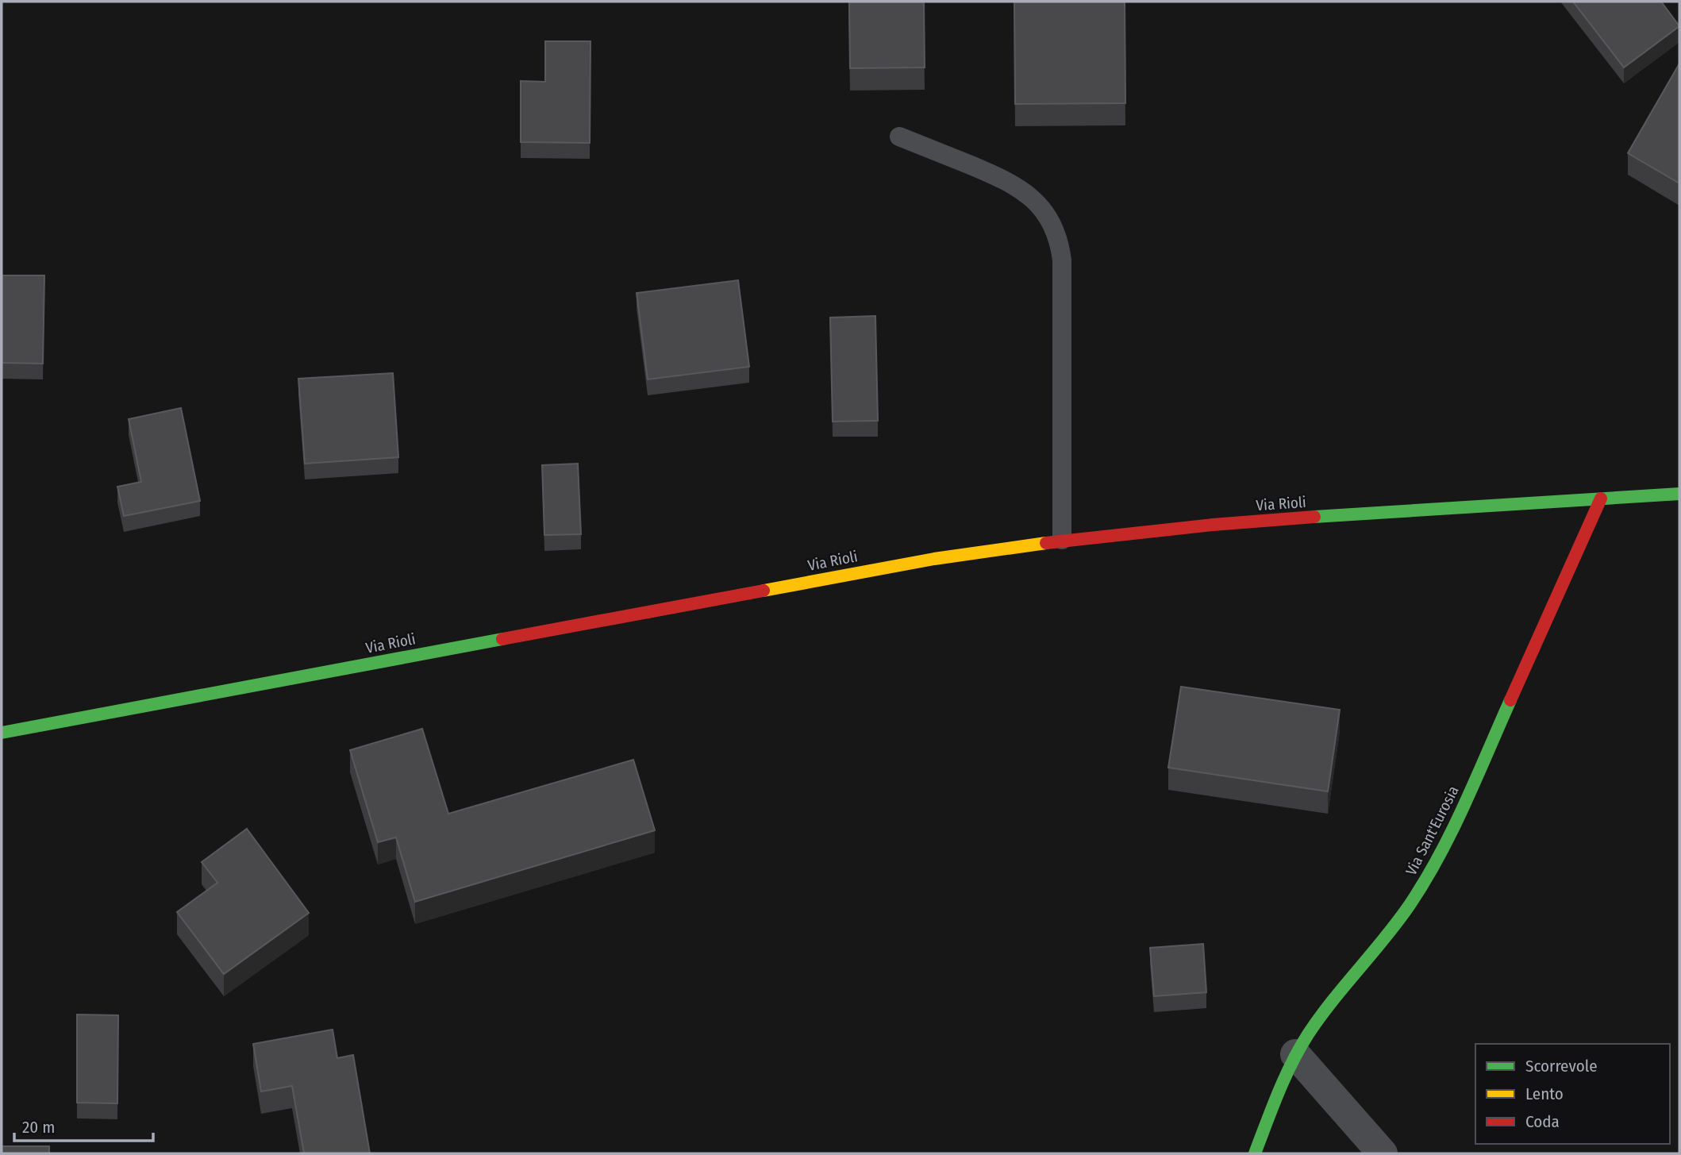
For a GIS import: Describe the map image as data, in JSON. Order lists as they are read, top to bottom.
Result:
{
  "streets": {
    "main road": ["Via Rioli", "Via Sant'Eurosia"]
  },
  "crossings": [
    ["Via Rioli", "Via Sant'Eurosia"]
  ],
  "legend": ["Scorrevole", "Lento", "Coda"],
  "scale_bar": "20 m"
}
